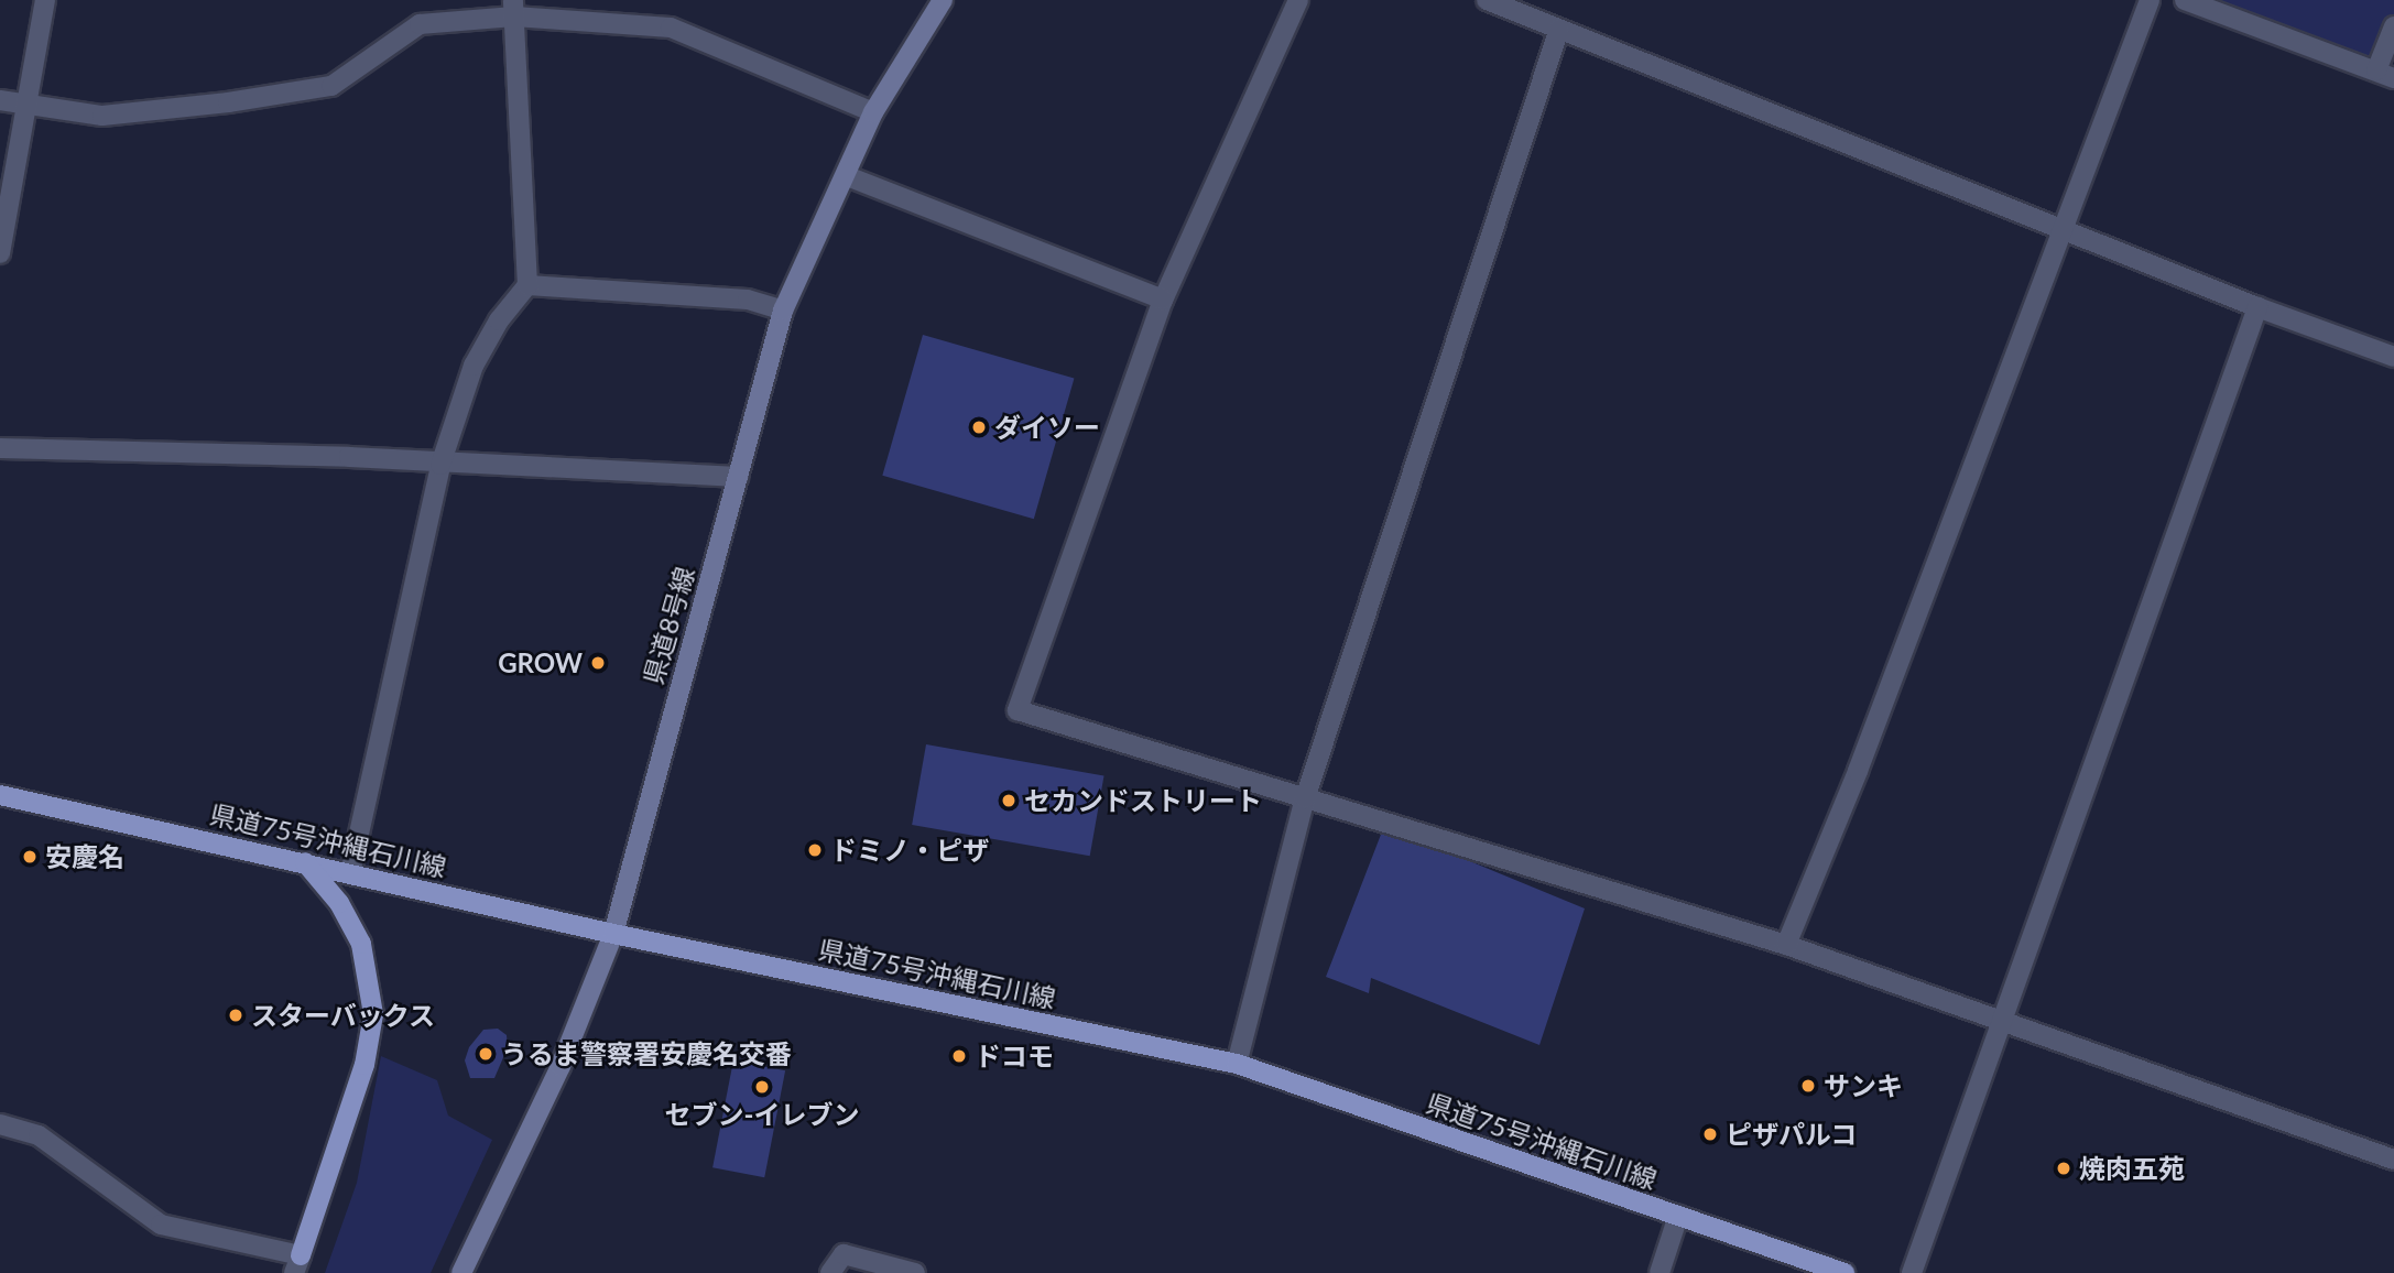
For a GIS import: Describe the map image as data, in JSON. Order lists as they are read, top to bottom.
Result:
{
  "streets": {
    "main road": ["県道8号線", "県道75号沖縄石川線"]
  },
  "crossings": [
    ["県道8号線", "県道75号沖縄石川線"]
  ],
  "places": [
    "ダイソー",
    "GROW",
    "セカンドストリート",
    "ドミノ・ピザ",
    "安慶名",
    "スターバックス",
    "うるま警察署安慶名交番",
    "ドコモ",
    "サンキ",
    "セブン-イレブン",
    "ピザパルコ",
    "焼肉五苑"
  ]
}
